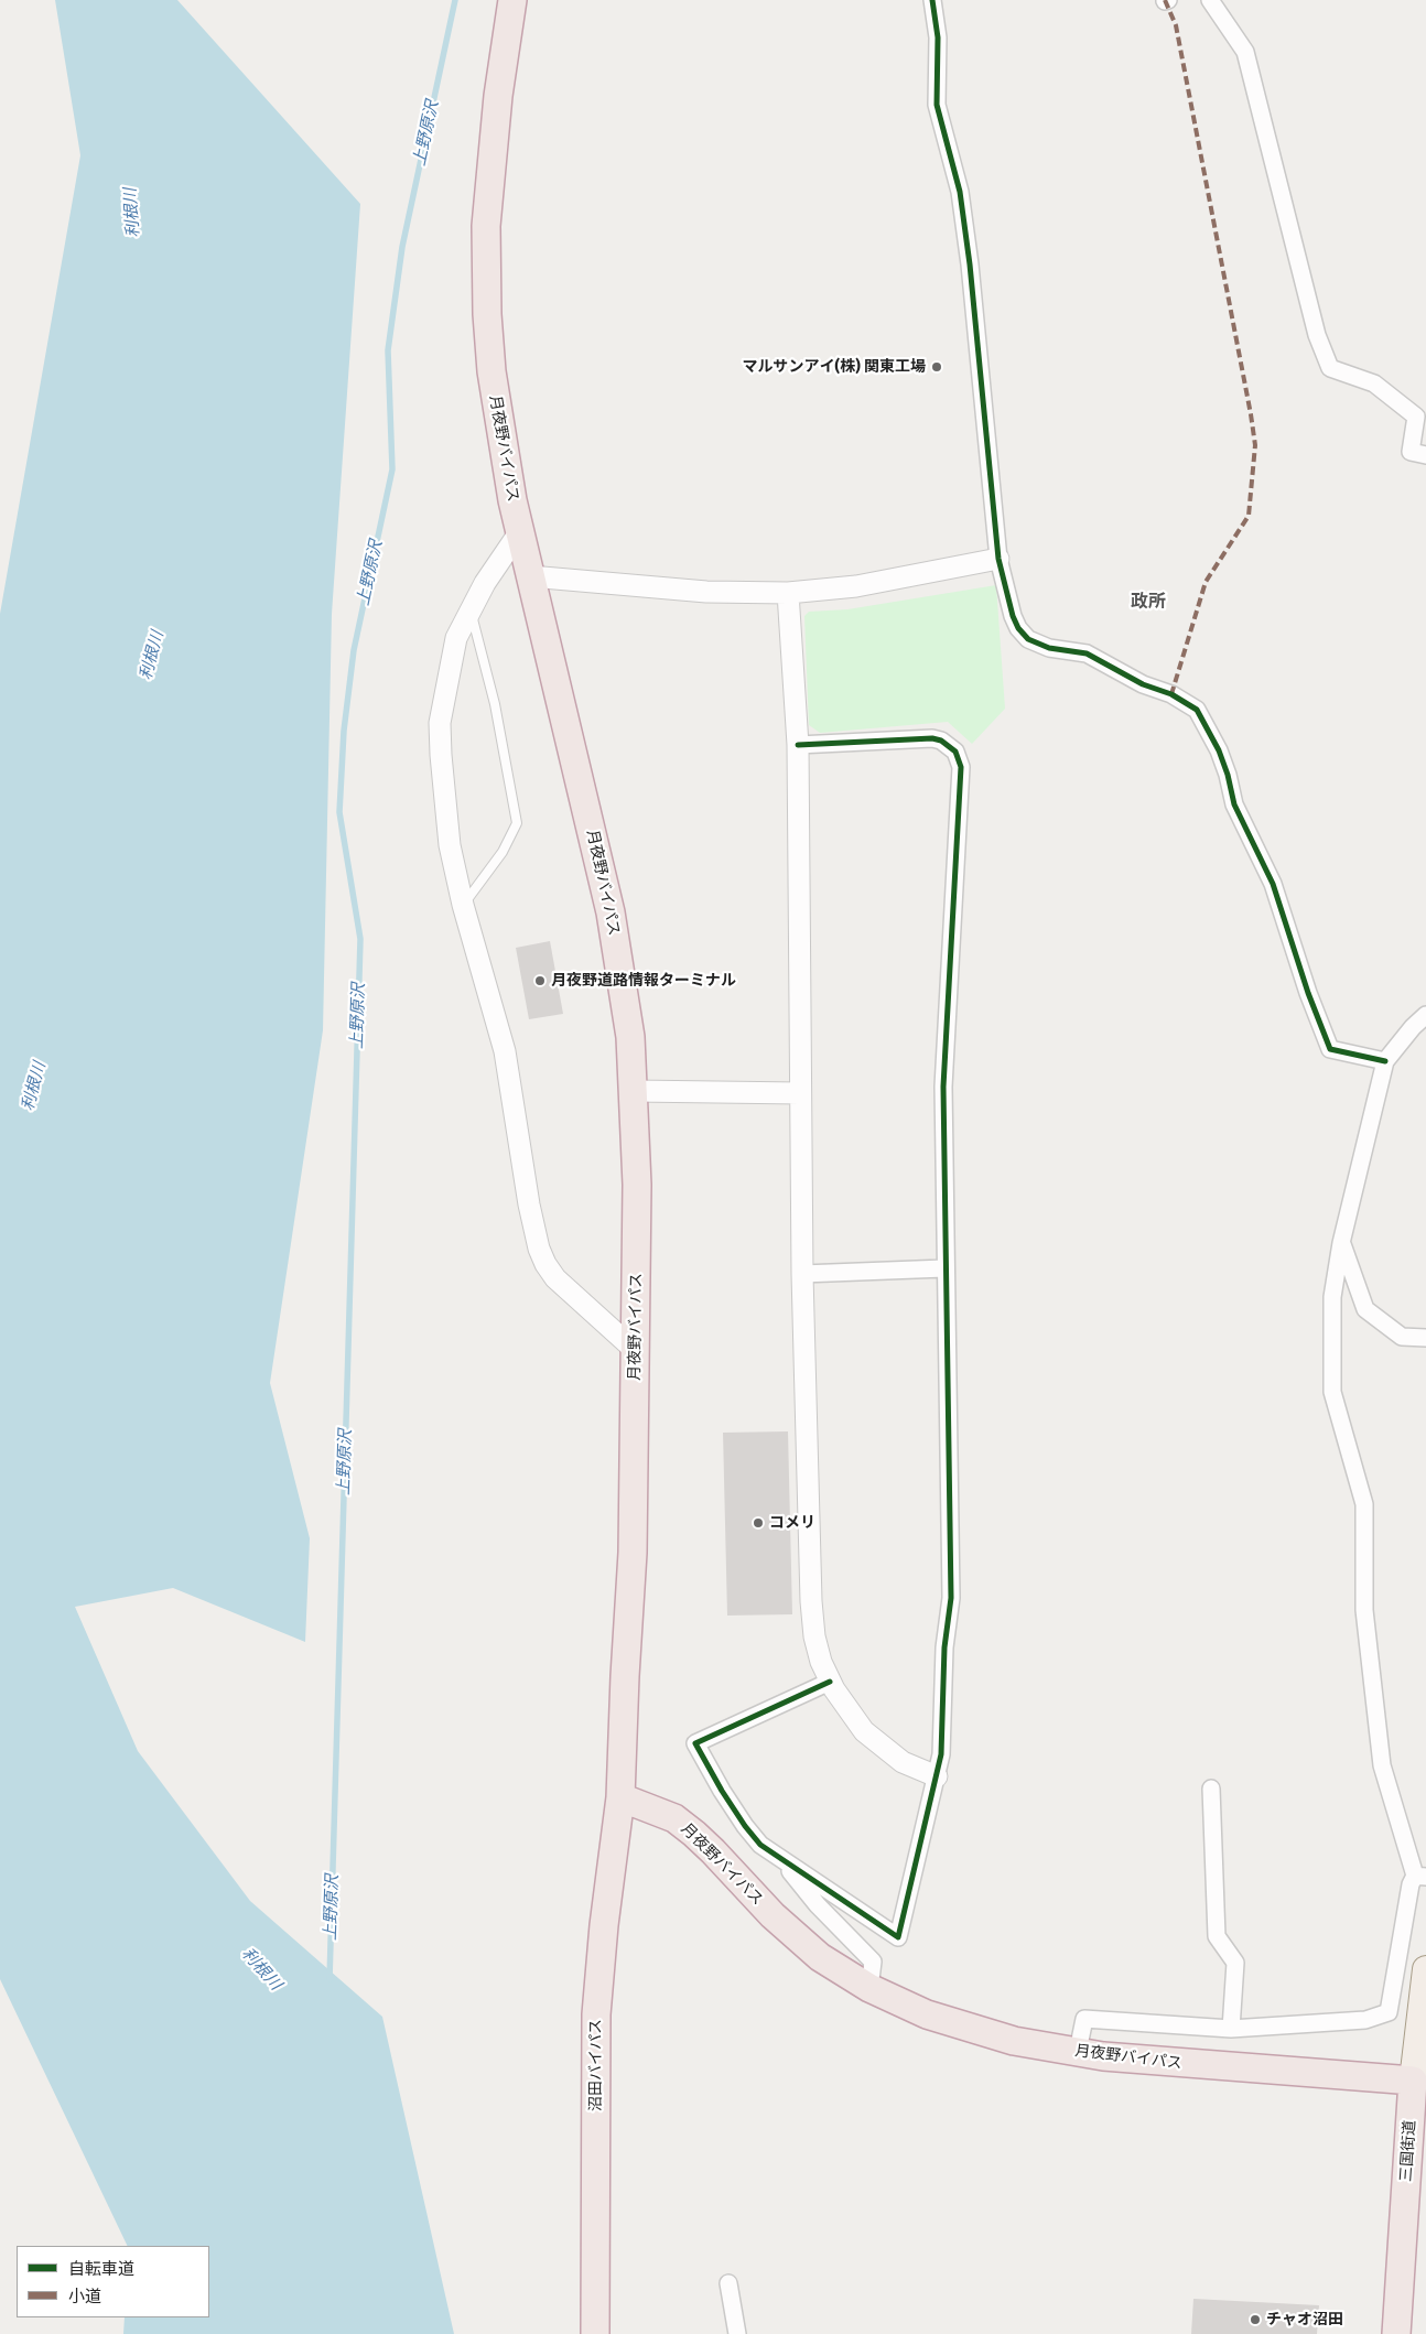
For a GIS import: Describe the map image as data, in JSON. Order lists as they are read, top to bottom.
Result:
{
  "streets": {
    "highway": ["月夜野バイパス", "沼田バイパス", "三国街道"]
  },
  "crossings": [
    ["月夜野バイパス", "沼田バイパス"],
    ["月夜野バイパス", "三国街道"]
  ],
  "districts": ["政所"],
  "water": ["上野原沢", "利根川"],
  "places": [
    "マルサンアイ(株) 関東工場",
    "月夜野道路情報ターミナル",
    "コメリ",
    "チャオ沼田"
  ],
  "legend": ["自転車道", "小道"]
}
